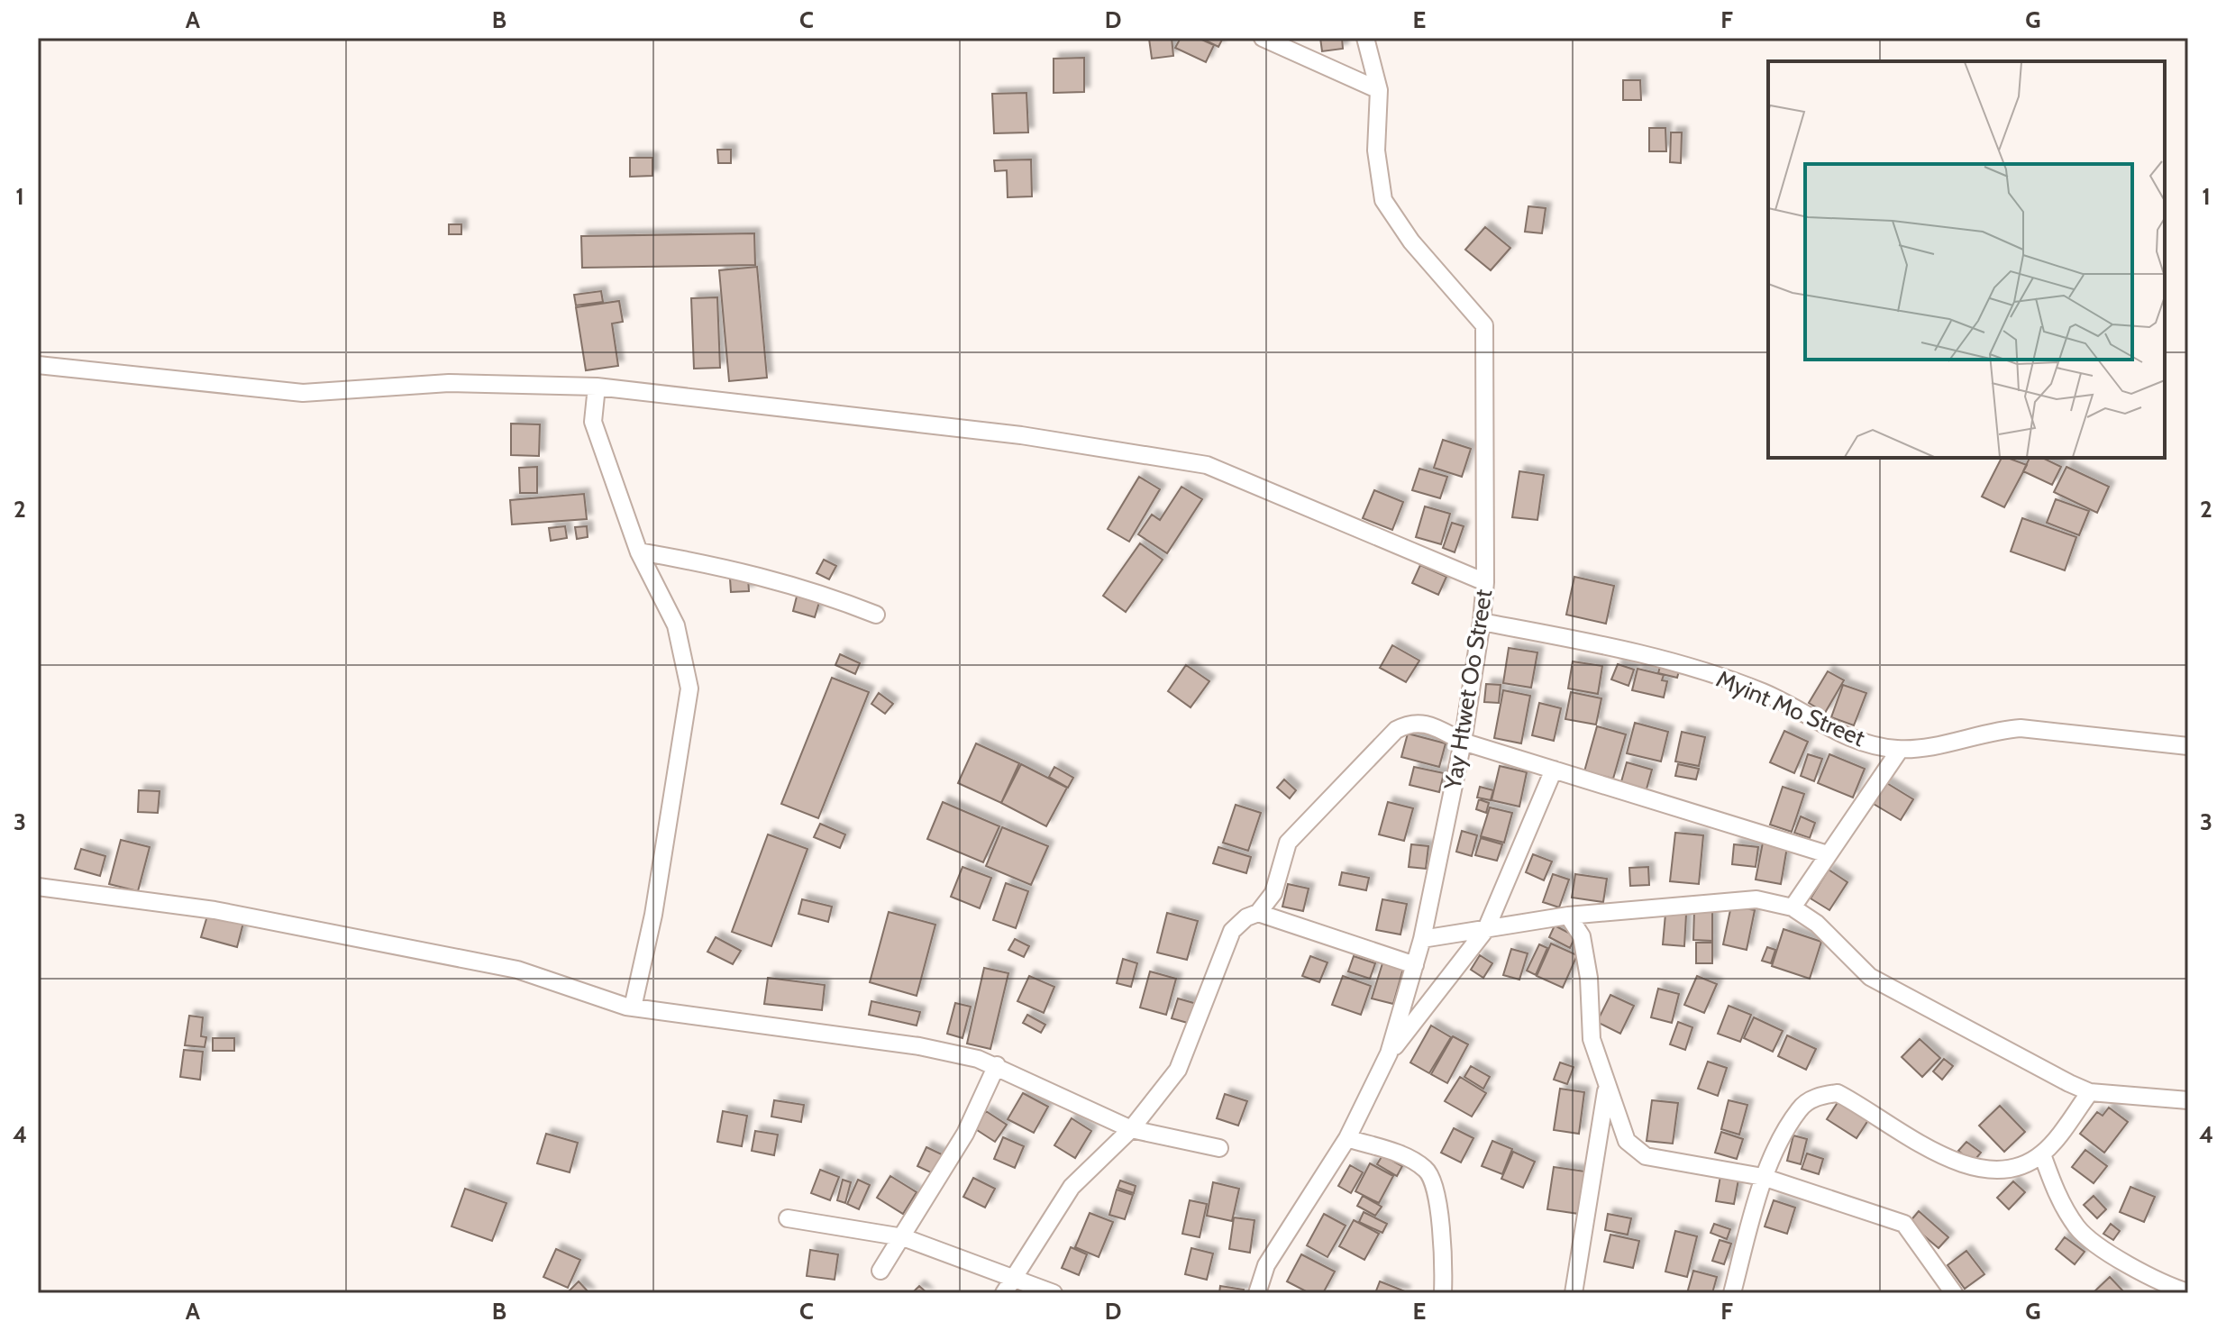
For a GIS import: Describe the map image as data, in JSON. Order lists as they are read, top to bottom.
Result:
{
  "streets": {
    "street": ["Yay Htwet Oo Street", "Myint Mo Street"]
  },
  "crossings": [
    ["Yay Htwet Oo Street", "Myint Mo Street"]
  ],
  "grid": {
    "columns": [
      "A",
      "B",
      "C",
      "D",
      "E",
      "F",
      "G"
    ],
    "rows": [
      "1",
      "2",
      "3",
      "4"
    ]
  }
}
